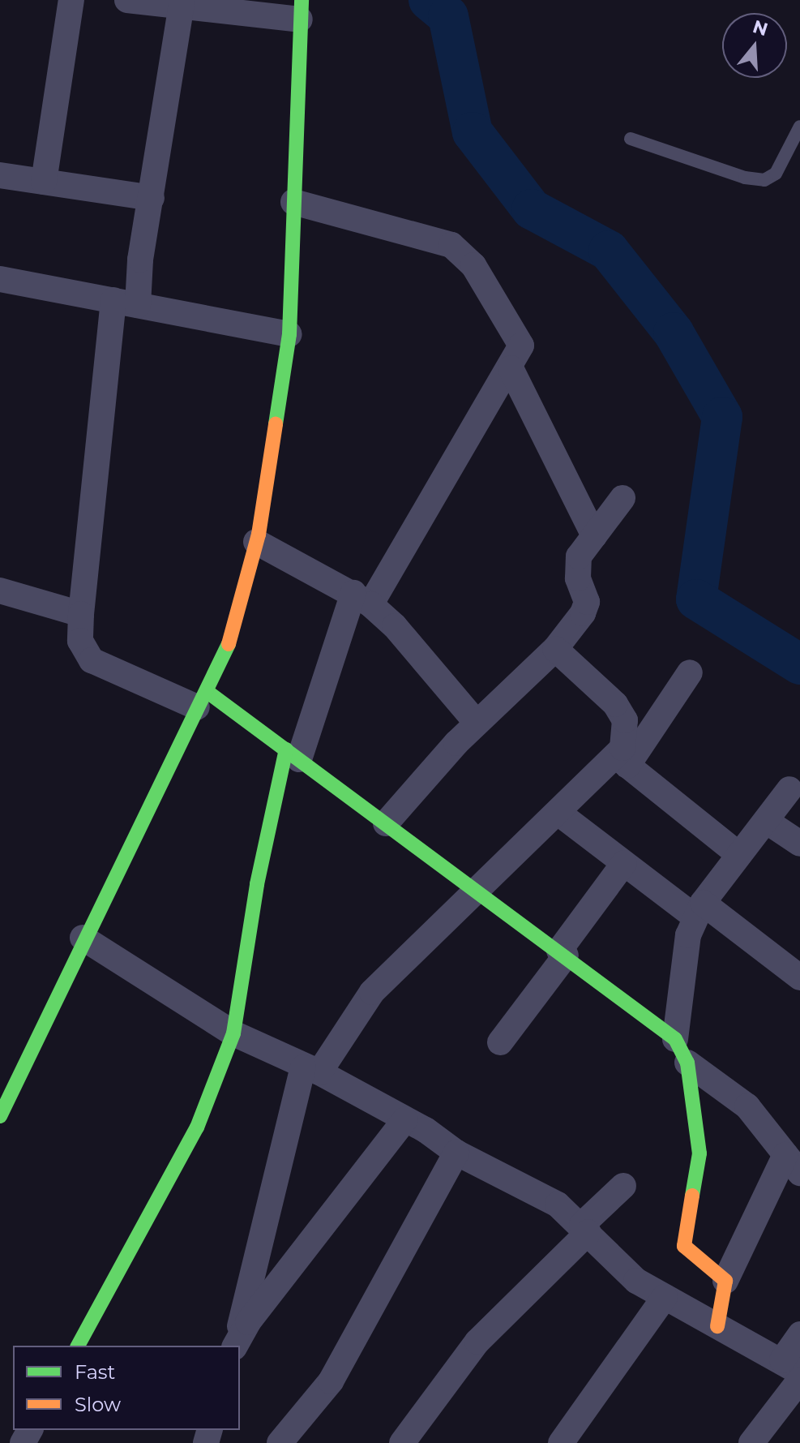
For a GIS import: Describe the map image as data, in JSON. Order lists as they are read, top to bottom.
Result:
{
  "legend": ["Fast", "Slow"],
  "north": "top"
}
